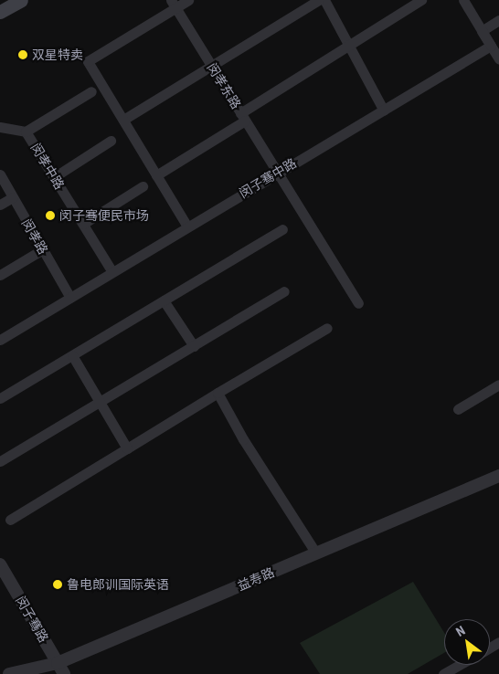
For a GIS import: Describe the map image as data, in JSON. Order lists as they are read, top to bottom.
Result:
{
  "streets": {
    "street": [
      "闵孝东路",
      "闵孝中路",
      "闵子骞中路",
      "闵孝路",
      "益寿路",
      "闵子骞路"
    ]
  },
  "crossings": [
    ["闵孝东路", "闵子骞中路"],
    ["闵孝中路", "闵子骞中路"],
    ["闵子骞中路", "闵孝路"],
    ["益寿路", "闵子骞路"]
  ],
  "places": ["双星特卖", "闵子骞便民市场", "鲁电郎训国际英语"],
  "north": "top left"
}
